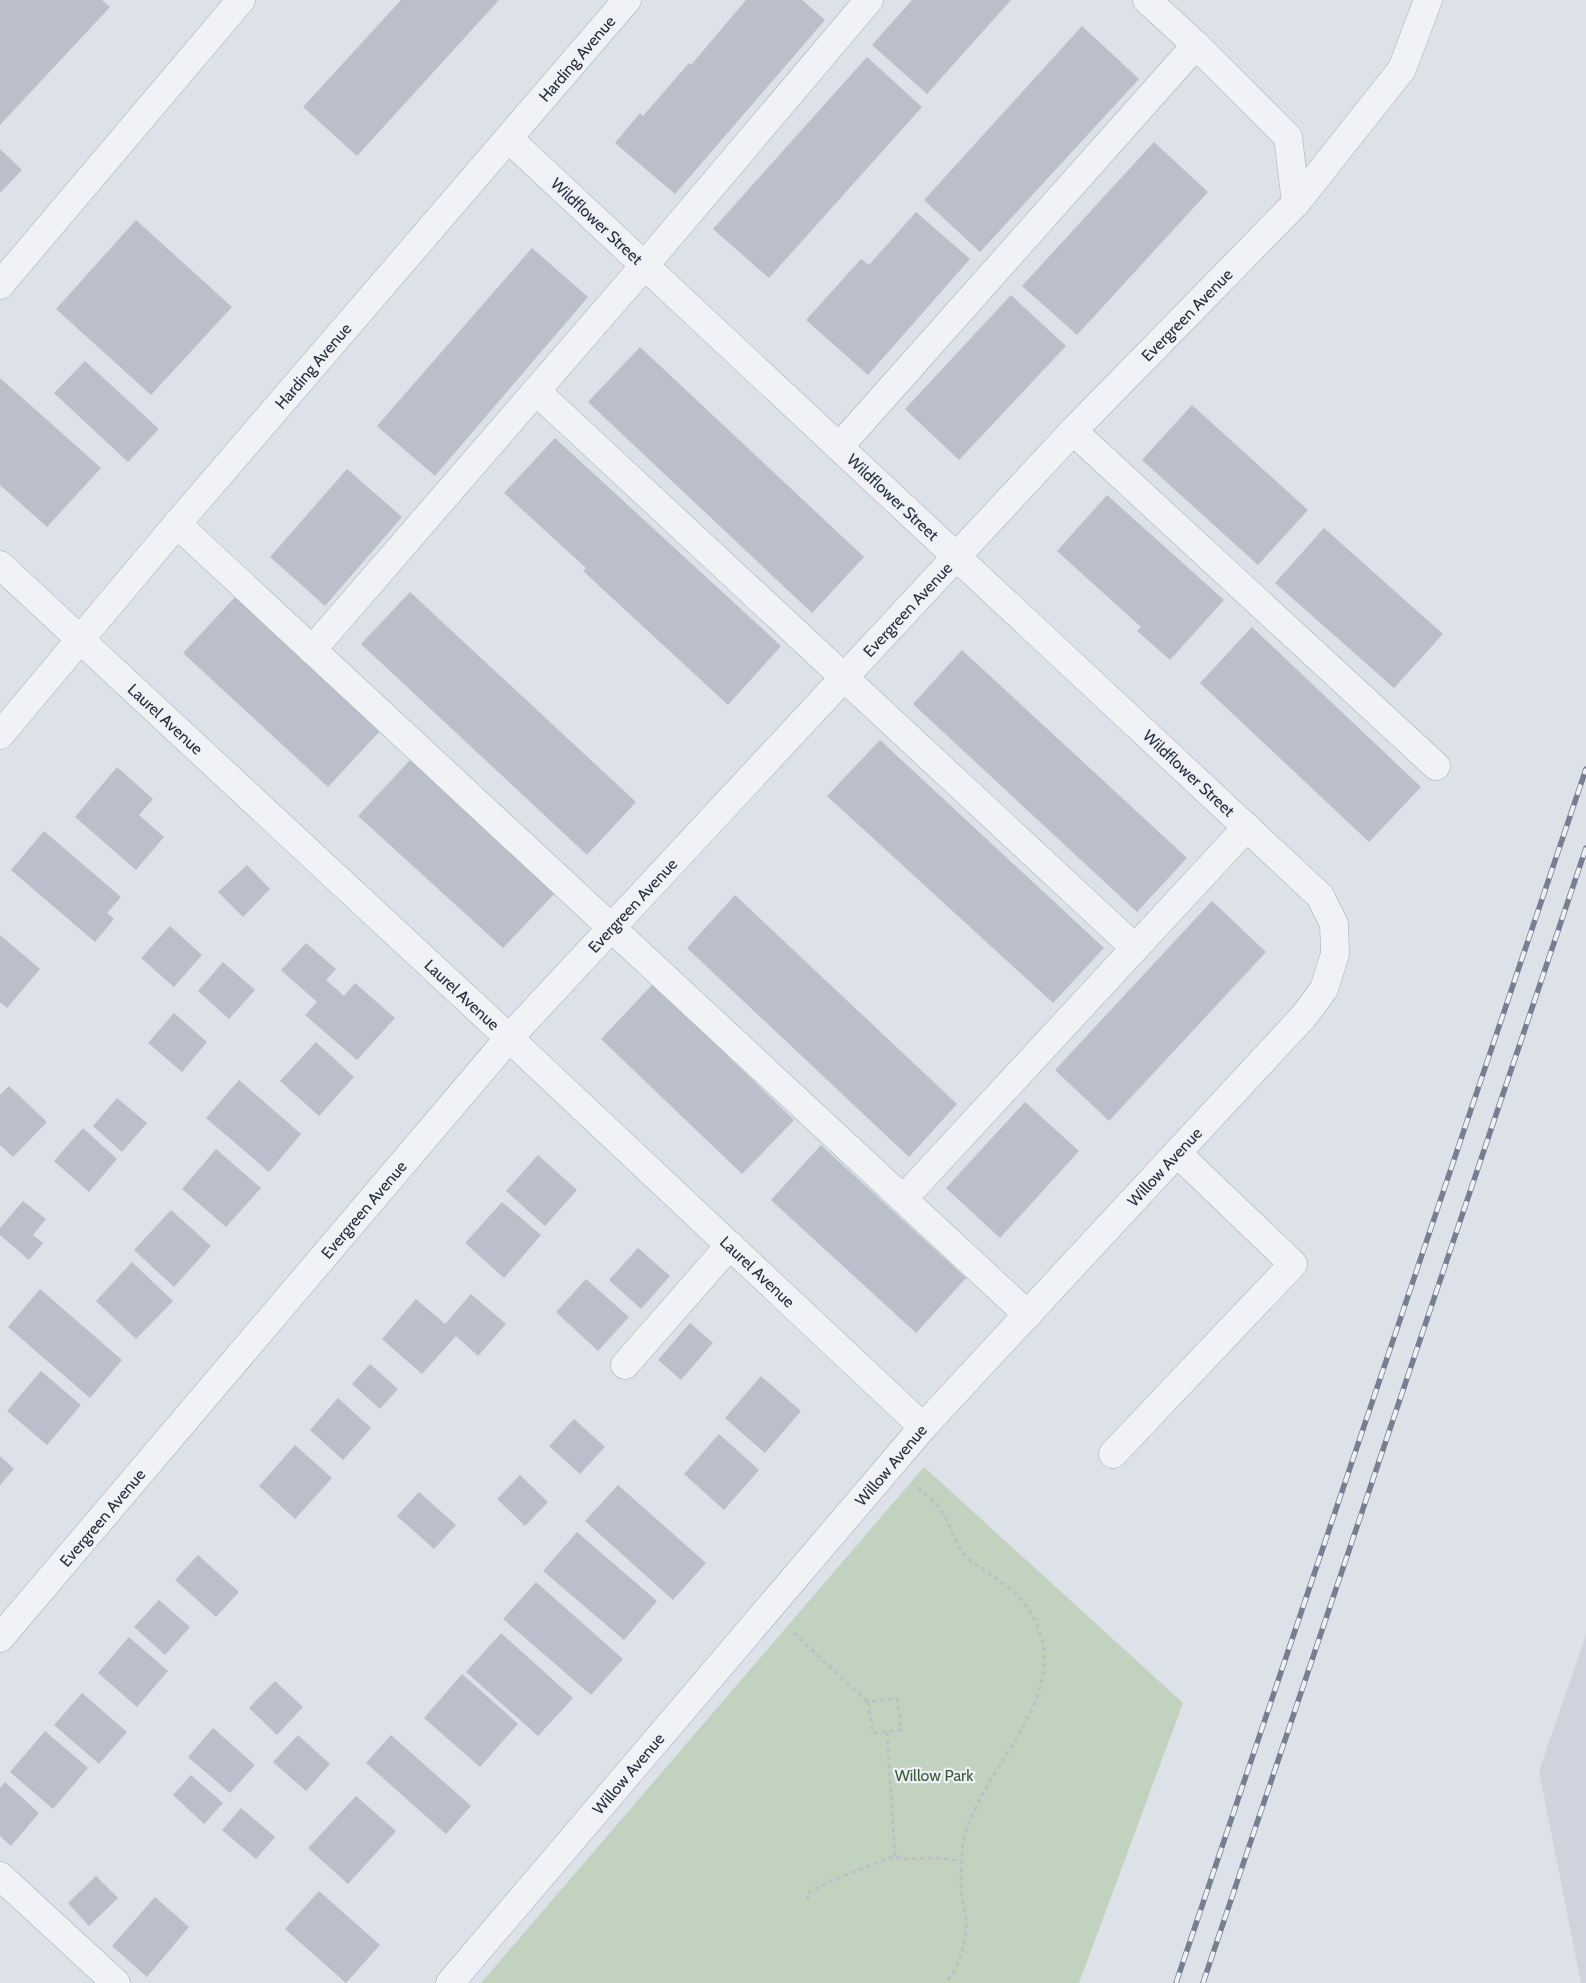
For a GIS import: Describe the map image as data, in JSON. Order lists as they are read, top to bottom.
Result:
{
  "streets": {
    "street": [
      "Harding Avenue",
      "Wildflower Street",
      "Evergreen Avenue",
      "Laurel Avenue",
      "Willow Avenue"
    ]
  },
  "crossings": [
    ["Harding Avenue", "Wildflower Street"],
    ["Harding Avenue", "Laurel Avenue"],
    ["Wildflower Street", "Evergreen Avenue"],
    ["Wildflower Street", "Willow Avenue"],
    ["Evergreen Avenue", "Laurel Avenue"],
    ["Laurel Avenue", "Willow Avenue"]
  ],
  "parks": ["Willow Park"]
}
